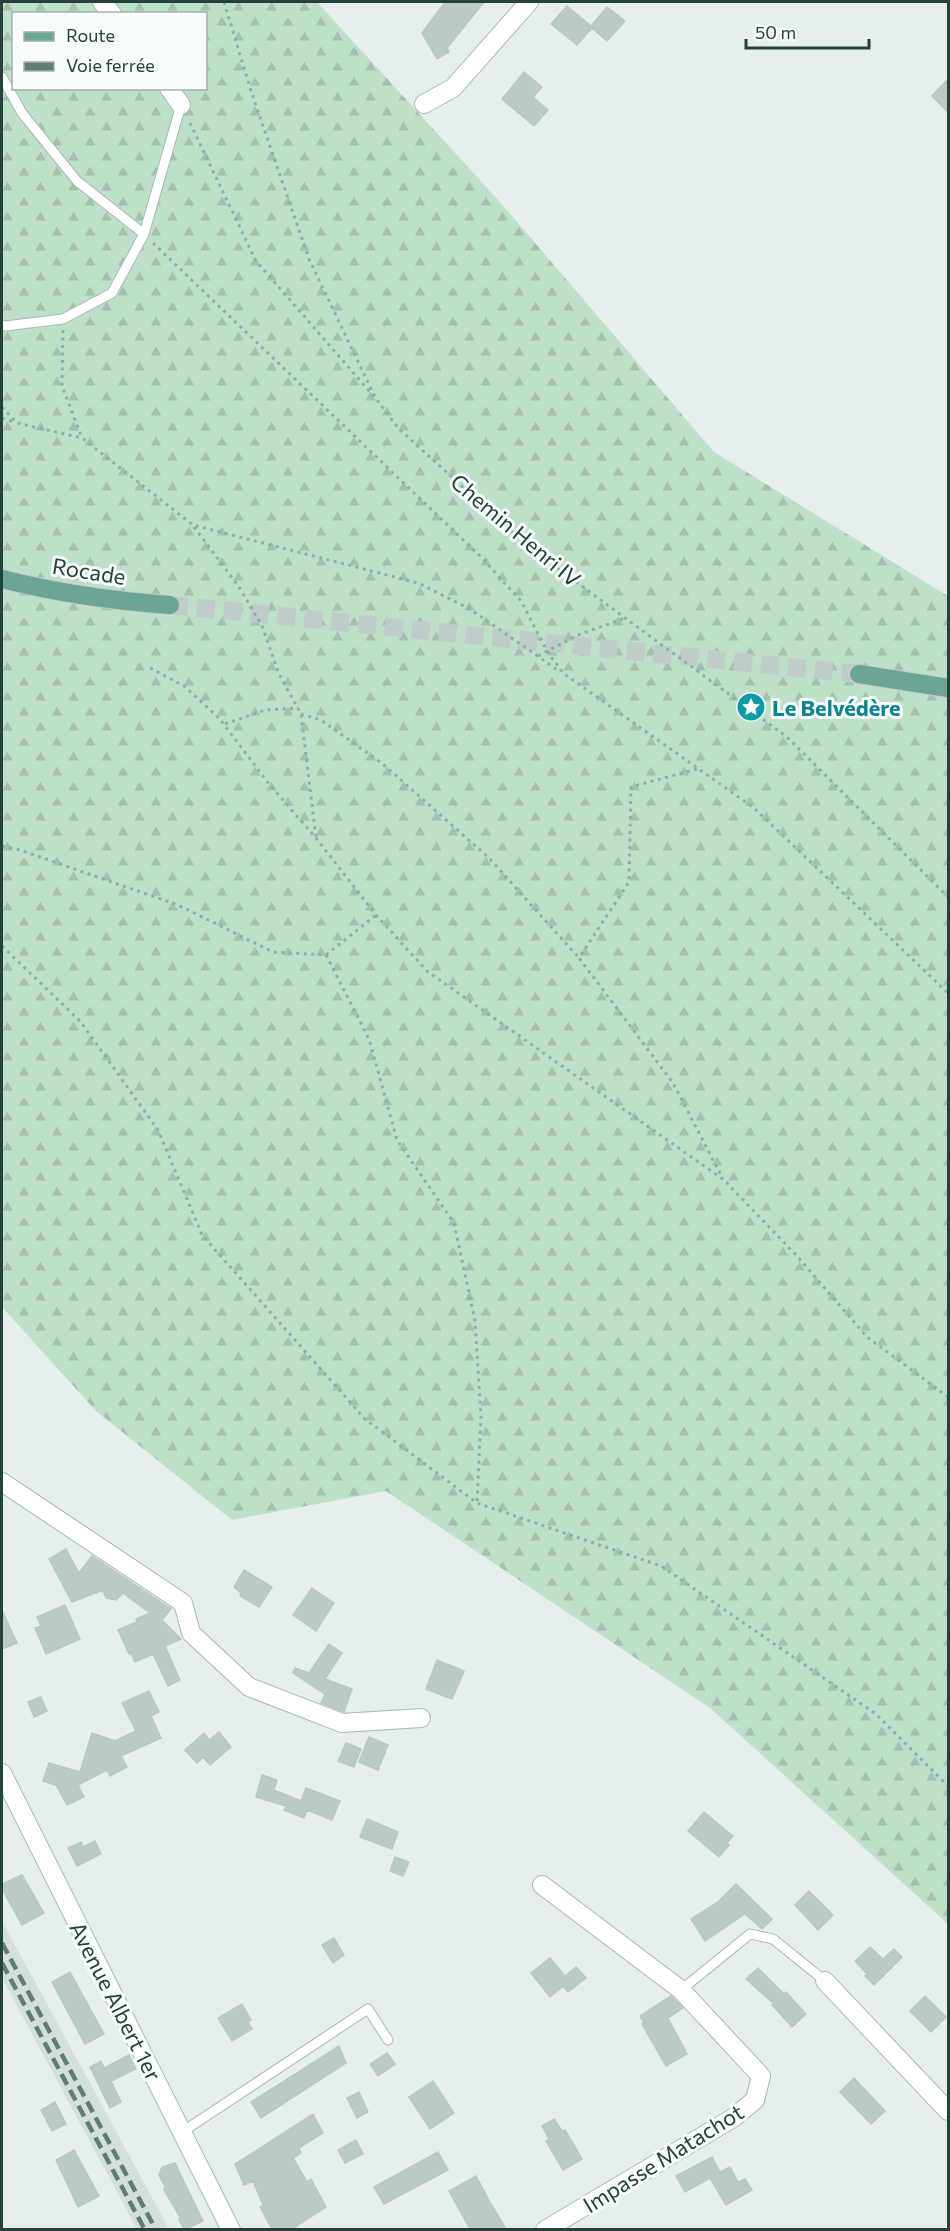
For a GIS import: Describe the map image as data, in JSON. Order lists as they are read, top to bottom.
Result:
{
  "streets": {
    "main road": ["Rocade"],
    "street": ["Avenue Albert 1er", "Impasse Matachot"],
    "path": ["Chemin Henri IV"]
  },
  "places": {
    "place": ["Le Belvédère"]
  },
  "legend": ["Route", "Voie ferrée"],
  "scale_bar": "50 m"
}
